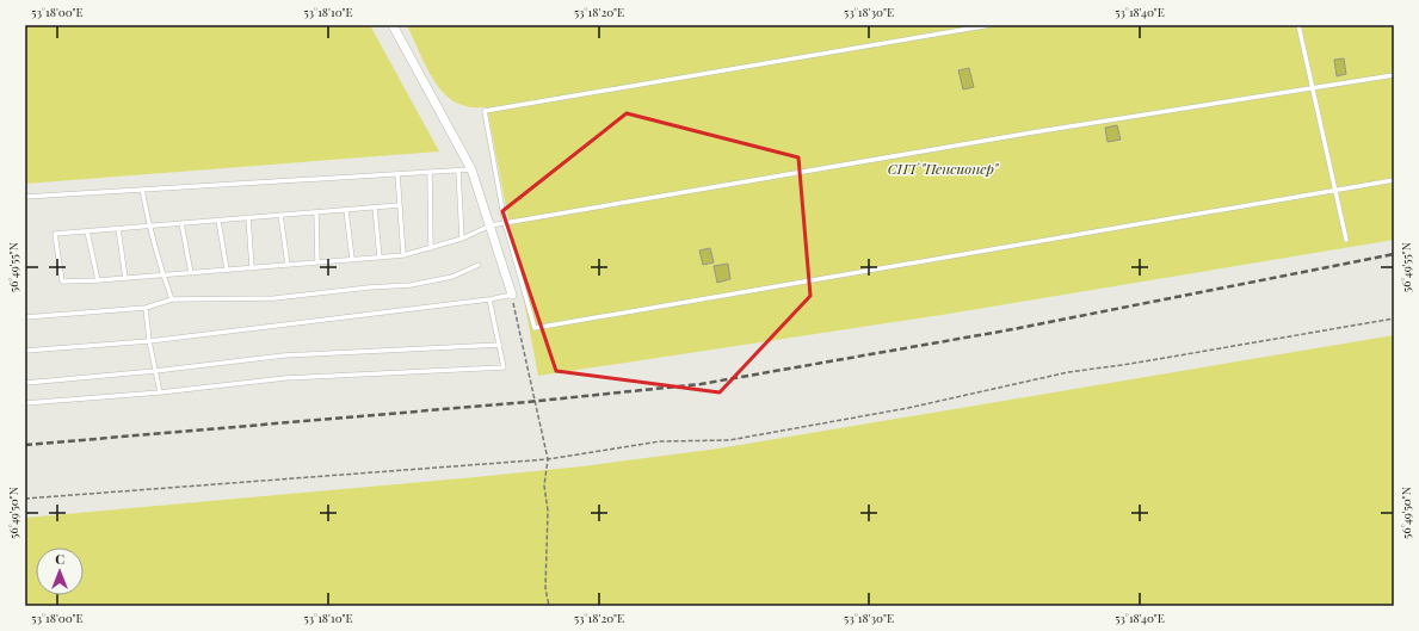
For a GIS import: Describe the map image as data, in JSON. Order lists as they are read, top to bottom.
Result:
{
  "parks": ["СНТ \"Пенсионер\""],
  "north": "top",
  "coordinates": [
    "53°18'00\"E",
    "53°18'10\"E",
    "53°18'20\"E",
    "53°18'30\"E",
    "53°18'40\"E",
    "56°49'55\"N",
    "56°49'50\"N"
  ]
}
